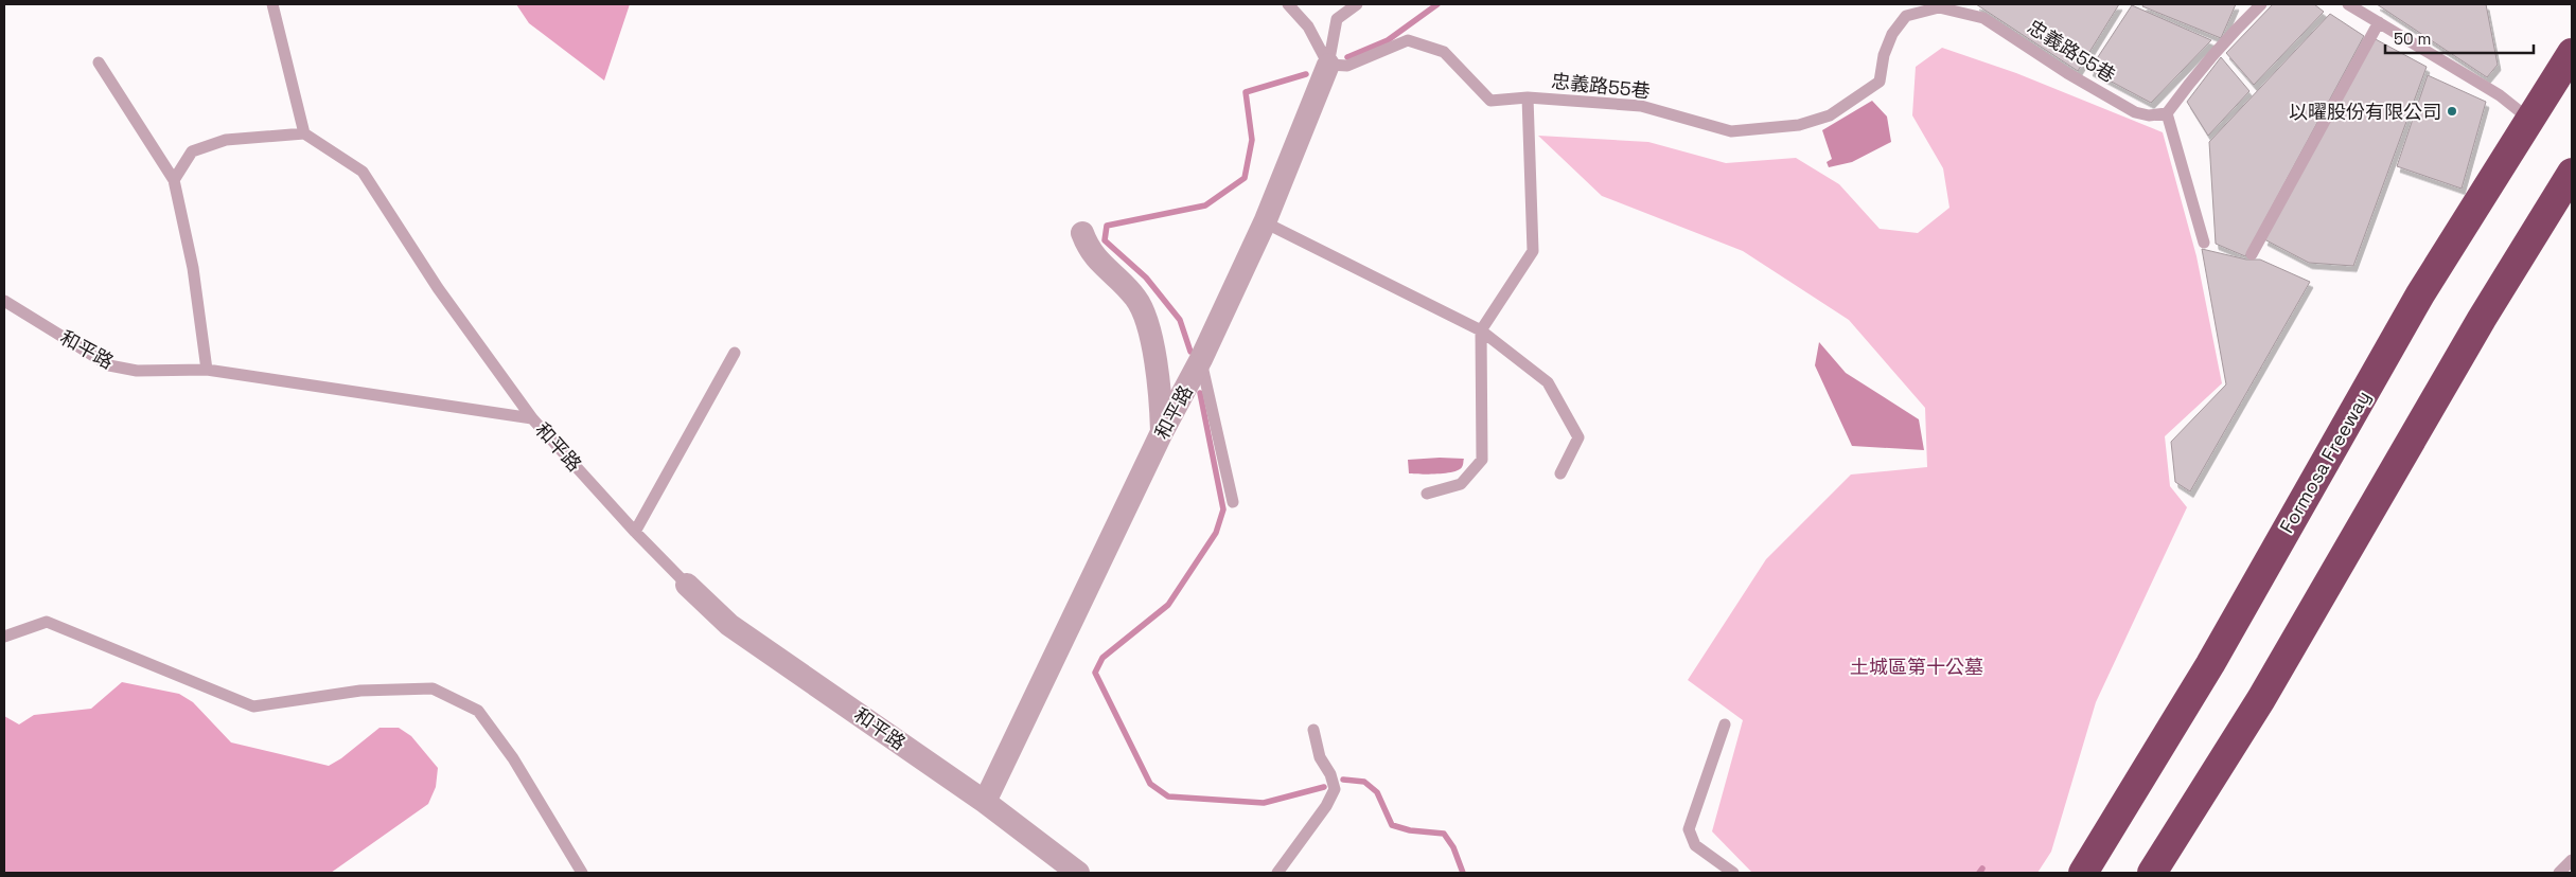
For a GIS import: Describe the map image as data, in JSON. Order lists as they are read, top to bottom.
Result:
{
  "streets": {
    "highway": ["Formosa Freeway"],
    "street": ["和平路"],
    "lane": ["忠義路55巷"]
  },
  "crossings": [
    ["忠義路55巷", "和平路"]
  ],
  "parks": ["土城區第十公墓"],
  "places": ["以曜股份有限公司"],
  "scale_bar": "50 m"
}
